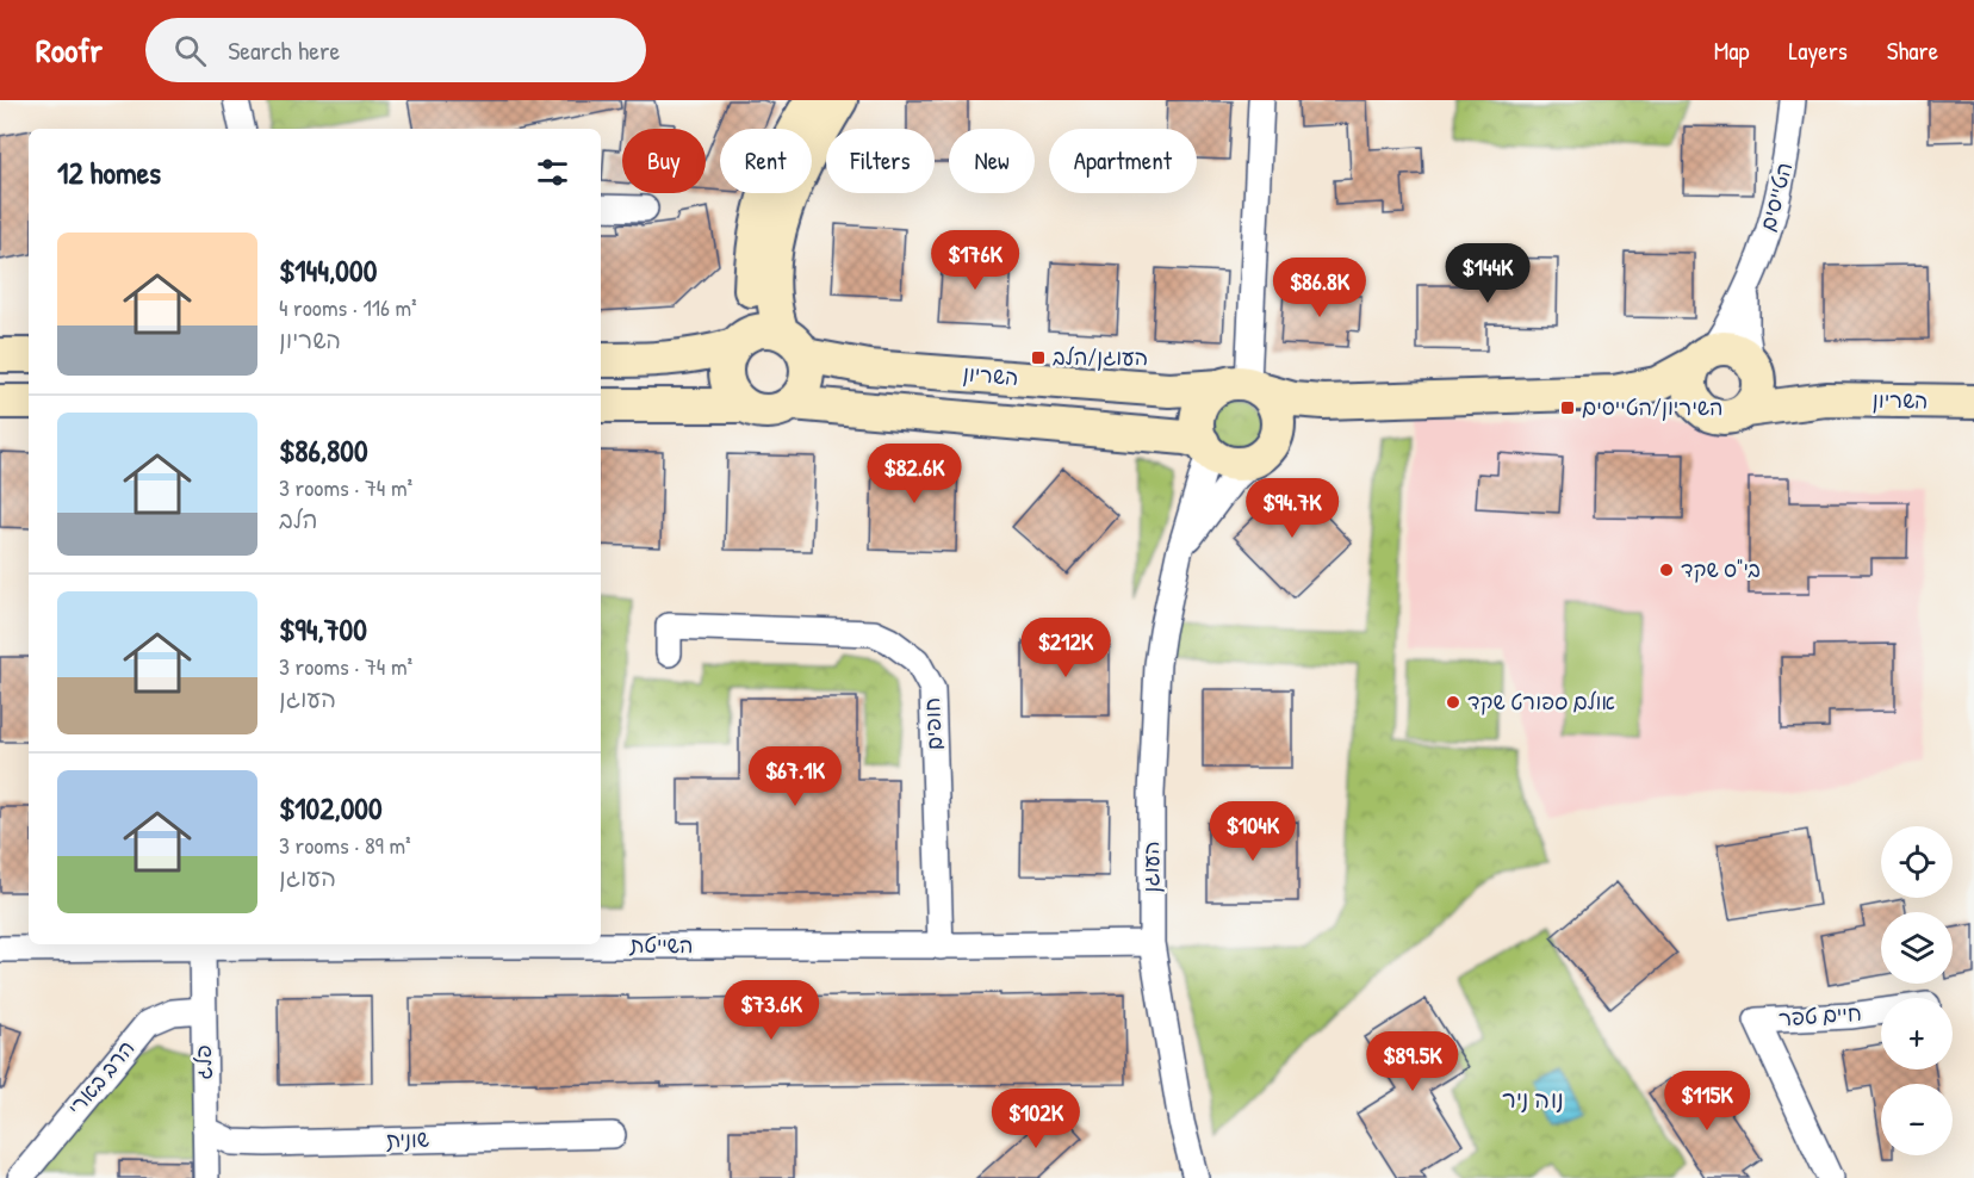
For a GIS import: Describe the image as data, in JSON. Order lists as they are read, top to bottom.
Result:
{
  "streets": {
    "street": [
      "הטייסים",
      "השריון",
      "חופים",
      "העוגן",
      "השייטת",
      "חיים טפר",
      "פלג",
      "הרב בארי",
      "שונית"
    ]
  },
  "crossings": [
    ["הטייסים", "השריון"],
    ["השריון", "העוגן"],
    ["חופים", "השייטת"],
    ["העוגן", "השייטת"],
    ["השייטת", "פלג"],
    ["פלג", "הרב בארי"],
    ["פלג", "שונית"]
  ],
  "districts": ["נוה ניר"],
  "places": {
    "transit": ["העוגן/הלב", "השיריון/הטייסים"],
    "other": ["בי\"ס שקד", "אולם ספורט שקד"]
  },
  "page": {
    "header": "Roofr",
    "search": "Search here",
    "nav": ["Map", "Layers", "Share"],
    "chip": [
      "Buy",
      "Rent",
      "Filters",
      "New",
      "Apartment"
    ],
    "heading": "12 homes",
    "list": [
      {
        "name": "$144,000",
        "note": "4 rooms · 116 m² · השריון"
      },
      {
        "name": "$86,800",
        "note": "3 rooms · 74 m² · הלב"
      },
      {
        "name": "$94,700",
        "note": "3 rooms · 74 m² · העוגן"
      },
      {
        "name": "$102,000",
        "note": "3 rooms · 89 m² · העוגן"
      }
    ],
    "price": [
      "$176K",
      "$144K",
      "$86.8K",
      "$82.6K",
      "$94.7K",
      "$212K",
      "$67.1K",
      "$104K",
      "$73.6K",
      "$89.5K",
      "$115K",
      "$102K"
    ],
    "map_buttons": ["+", "−"]
  }
}
